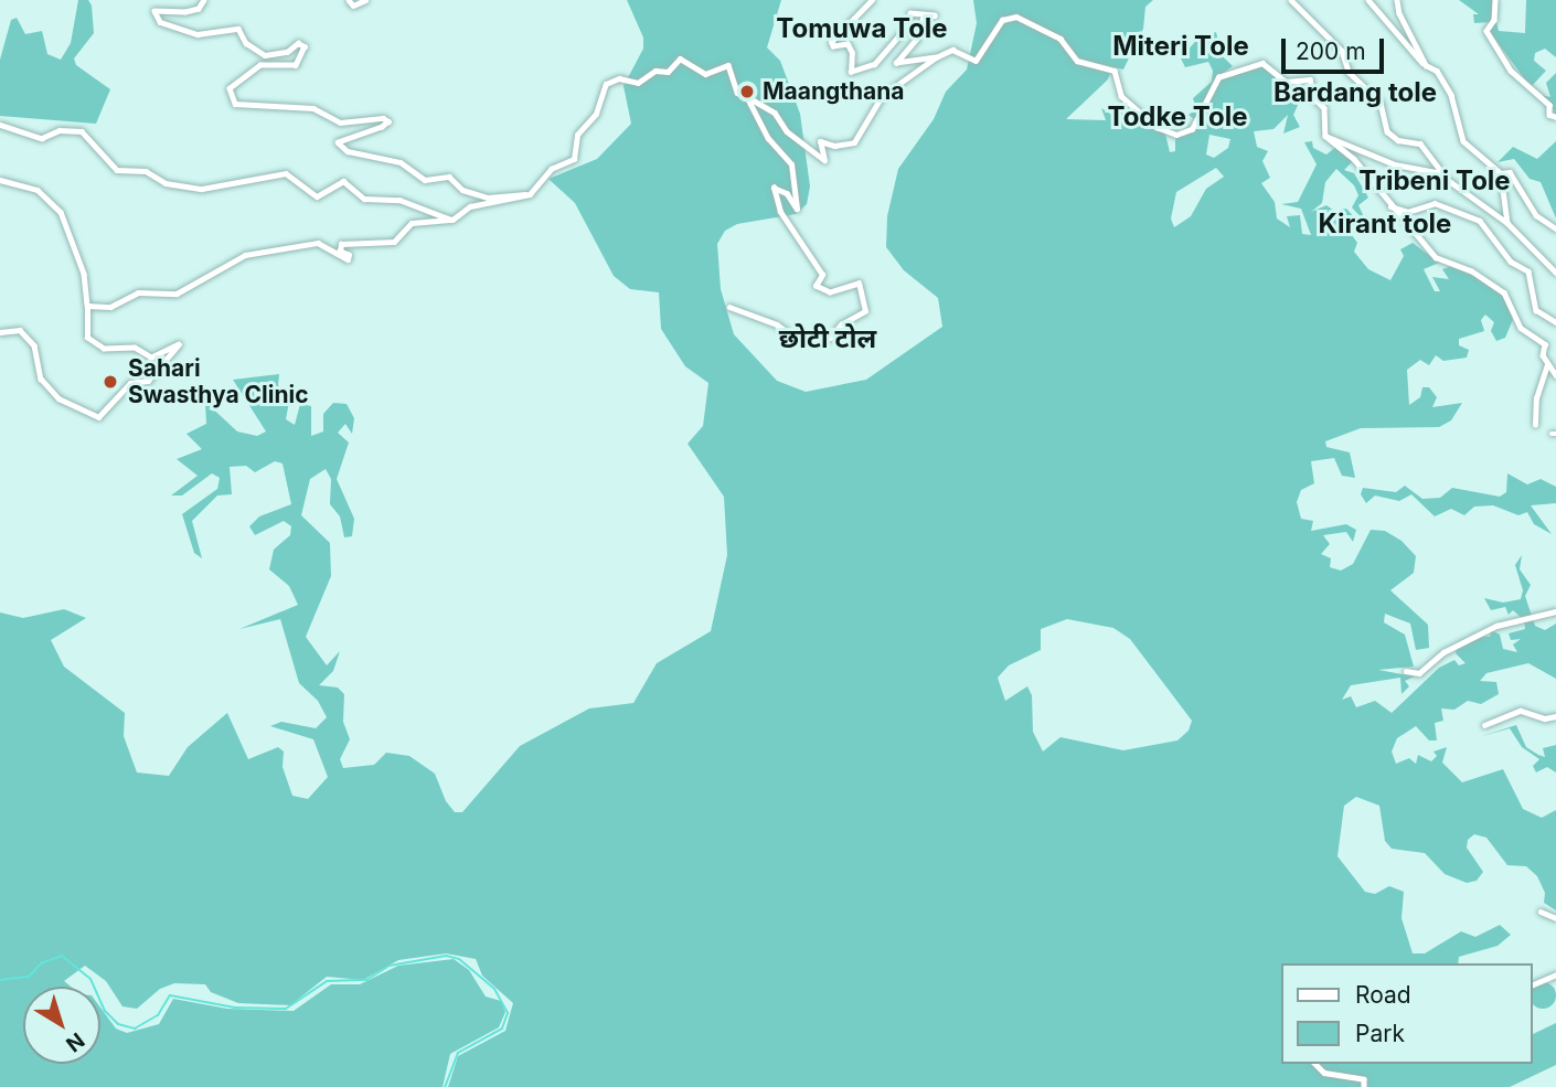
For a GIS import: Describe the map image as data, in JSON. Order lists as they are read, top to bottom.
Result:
{
  "districts": [
    "Tomuwa Tole",
    "Miteri Tole",
    "Bardang tole",
    "Todke Tole",
    "Tribeni Tole",
    "Kirant tole",
    "छोटी टोल"
  ],
  "places": ["Maangthana", "Sahari Swasthya Clinic"],
  "legend": ["Road", "Park"],
  "scale_bar": "200 m",
  "north": "bottom right"
}
